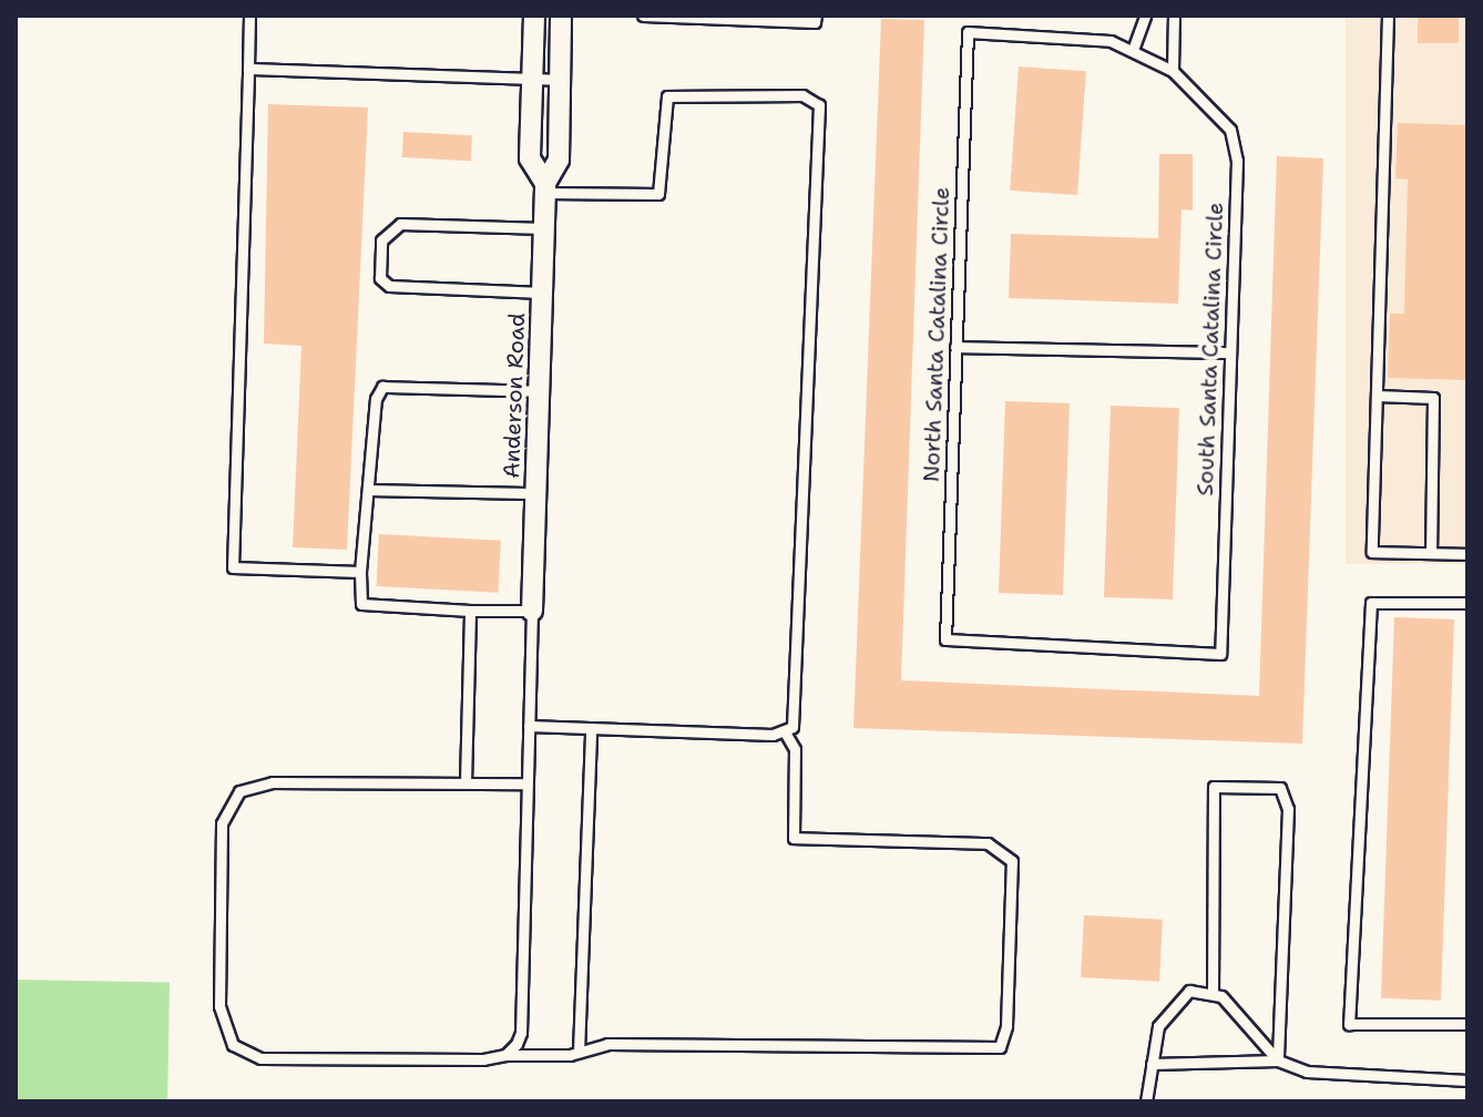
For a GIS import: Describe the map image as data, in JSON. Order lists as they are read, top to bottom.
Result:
{
  "streets": {
    "street": ["Anderson Road"],
    "lane": ["North Santa Catalina Circle", "South Santa Catalina Circle"]
  },
  "crossings": [
    ["North Santa Catalina Circle", "South Santa Catalina Circle"]
  ]
}
